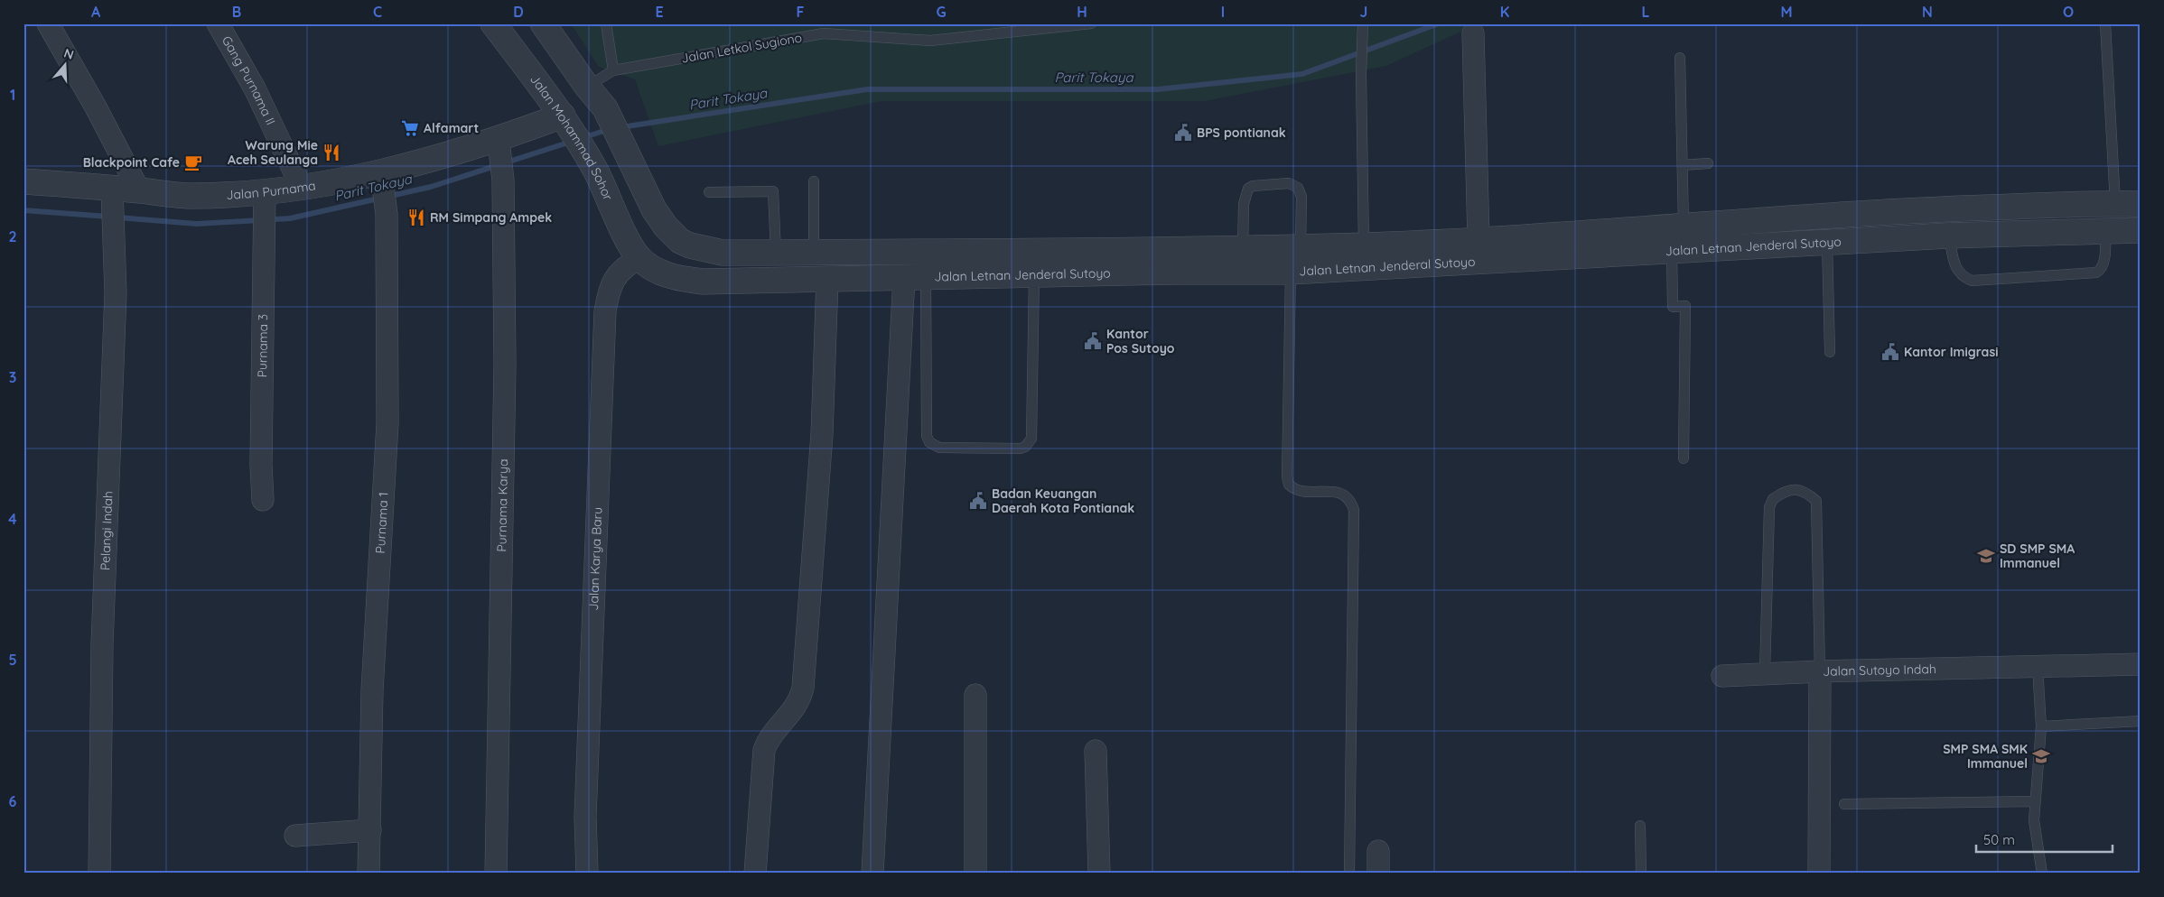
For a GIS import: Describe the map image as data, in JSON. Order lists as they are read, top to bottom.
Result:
{
  "streets": {
    "street": [
      "Gang Purnama II",
      "Jalan Mohammad Sohor",
      "Jalan Purnama",
      "Jalan Letnan Jenderal Sutoyo",
      "Purnama 3",
      "Purnama Karya",
      "Purnama 1",
      "Pelangi Indah",
      "Jalan Karya Baru",
      "Jalan Sutoyo Indah"
    ],
    "lane": ["Jalan Letkol Sugiono"]
  },
  "crossings": [
    ["Jalan Letkol Sugiono", "Jalan Letnan Jenderal Sutoyo"],
    ["Gang Purnama II", "Jalan Purnama"],
    ["Jalan Mohammad Sohor", "Jalan Purnama"],
    ["Jalan Mohammad Sohor", "Jalan Letnan Jenderal Sutoyo"],
    ["Jalan Mohammad Sohor", "Jalan Karya Baru"],
    ["Jalan Purnama", "Purnama 3"],
    ["Jalan Purnama", "Purnama Karya"],
    ["Jalan Purnama", "Purnama 1"],
    ["Jalan Purnama", "Pelangi Indah"],
    ["Jalan Letnan Jenderal Sutoyo", "Jalan Karya Baru"]
  ],
  "water": ["Parit Tokaya"],
  "places": {
    "supermarket": ["Alfamart"],
    "public building": [
      "BPS pontianak",
      "Kantor Pos Sutoyo",
      "Kantor Imigrasi",
      "Badan Keuangan Daerah Kota Pontianak"
    ],
    "restaurant": ["Warung Mie Aceh Seulanga", "RM Simpang Ampek"],
    "cafe": ["Blackpoint Cafe"],
    "school or university": ["SD SMP SMA Immanuel", "SMP SMA SMK Immanuel"]
  },
  "scale_bar": "50 m",
  "north": "top",
  "grid": {
    "columns": [
      "A",
      "B",
      "C",
      "D",
      "E",
      "F",
      "G",
      "H",
      "I",
      "J",
      "K",
      "L",
      "M",
      "N",
      "O"
    ],
    "rows": [
      "1",
      "2",
      "3",
      "4",
      "5",
      "6"
    ]
  }
}
